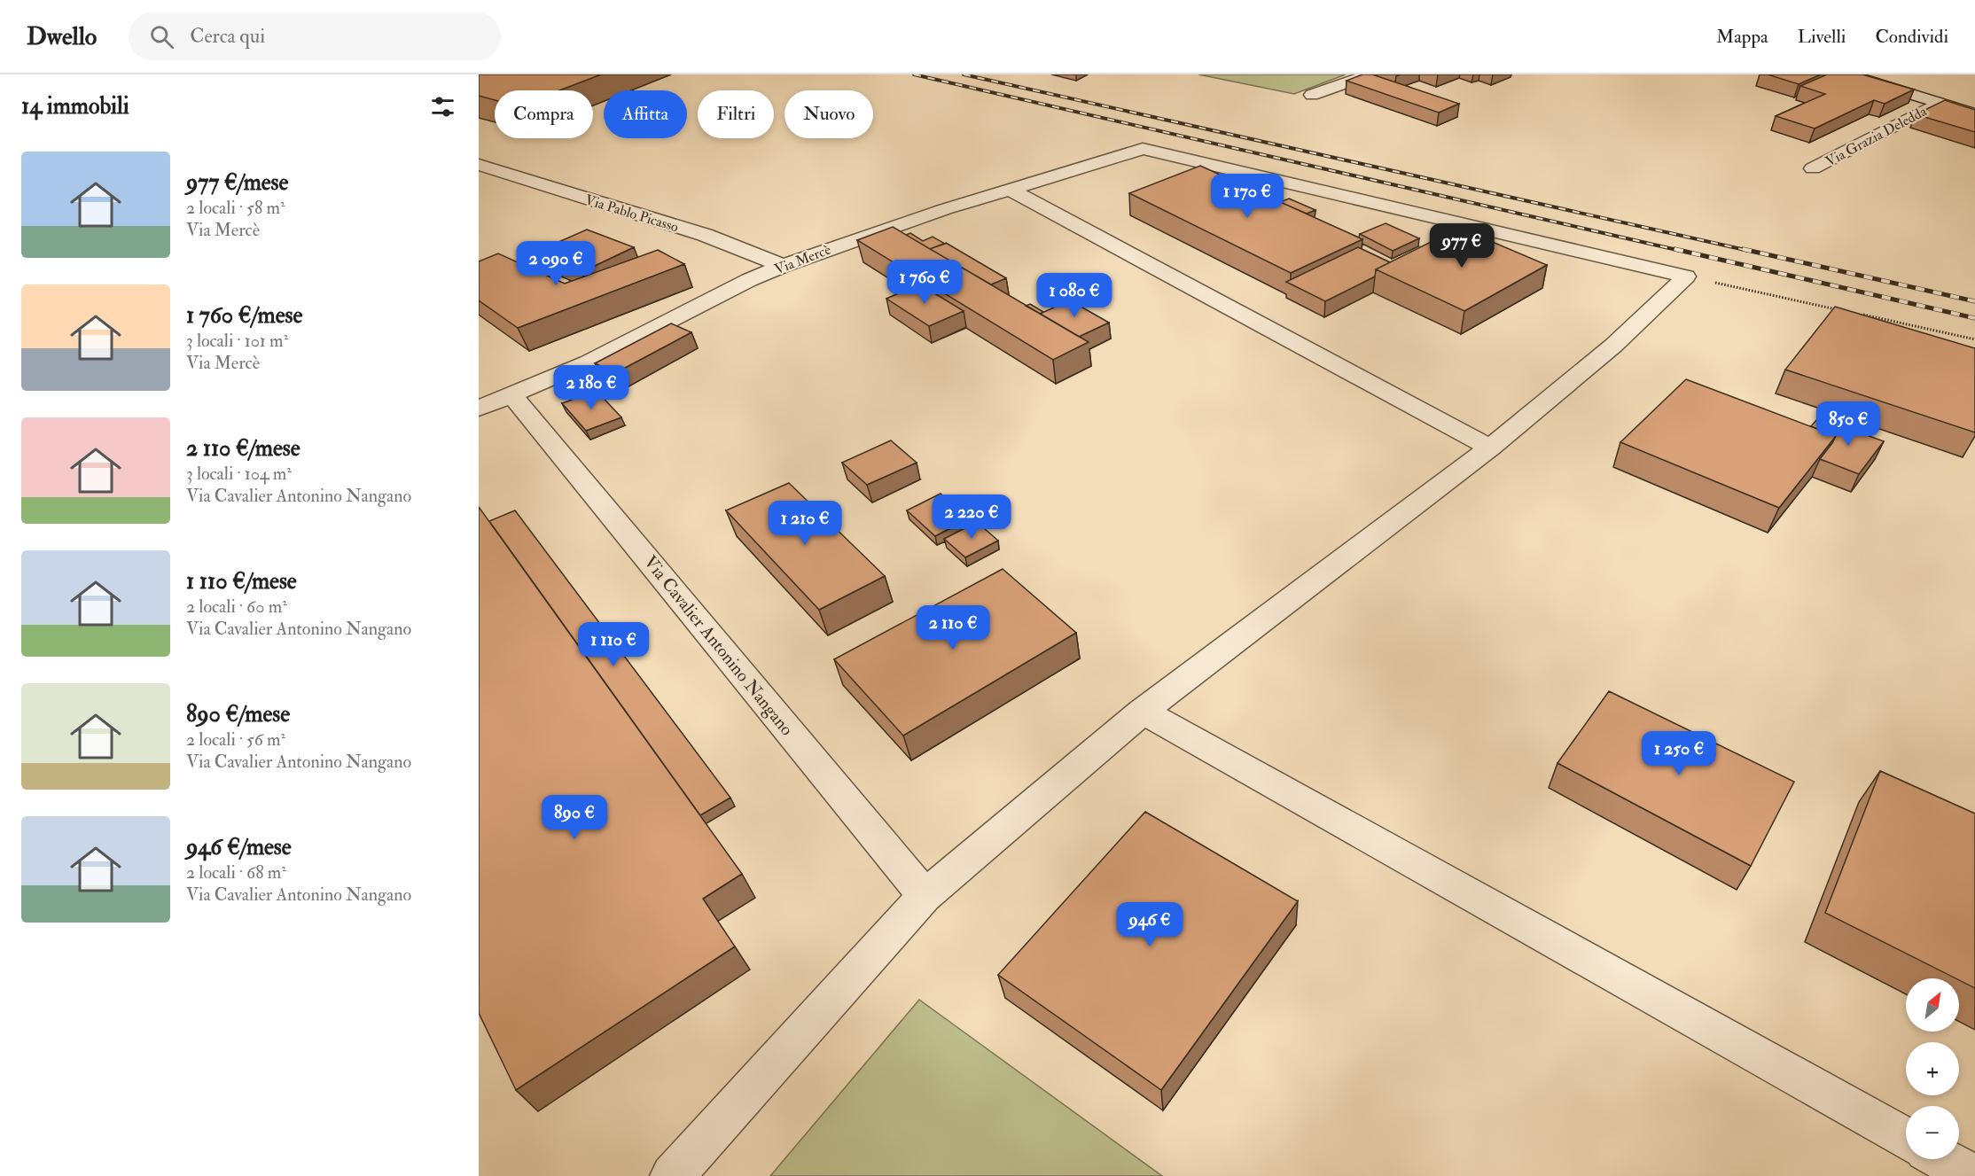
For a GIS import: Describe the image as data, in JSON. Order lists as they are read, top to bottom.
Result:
{
  "streets": {
    "street": [
      "Via Grazia Deledda",
      "Via Pablo Picasso",
      "Via Mercè",
      "Via Cavalier Antonino Nangano"
    ]
  },
  "crossings": [
    ["Via Pablo Picasso", "Via Mercè"],
    ["Via Mercè", "Via Cavalier Antonino Nangano"]
  ],
  "north": "top right",
  "page": {
    "header": "Dwello",
    "search": "Cerca qui",
    "nav": ["Mappa", "Livelli", "Condividi"],
    "heading": "14 immobili",
    "chip": [
      "Compra",
      "Affitta",
      "Filtri",
      "Nuovo"
    ],
    "list": [
      {
        "name": "977 €/mese",
        "note": "2 locali · 58 m² · Via Mercè"
      },
      {
        "name": "1 760 €/mese",
        "note": "3 locali · 101 m² · Via Mercè"
      },
      {
        "name": "2 110 €/mese",
        "note": "3 locali · 104 m² · Via Cavalier Antonino Nangano"
      },
      {
        "name": "1 110 €/mese",
        "note": "2 locali · 60 m² · Via Cavalier Antonino Nangano"
      },
      {
        "name": "890 €/mese",
        "note": "2 locali · 56 m² · Via Cavalier Antonino Nangano"
      },
      {
        "name": "946 €/mese",
        "note": "2 locali · 68 m² · Via Cavalier Antonino Nangano"
      }
    ],
    "price": [
      "1 170 €",
      "977 €",
      "2 090 €",
      "1 760 €",
      "1 080 €",
      "2 180 €",
      "850 €",
      "2 220 €",
      "1 210 €",
      "2 110 €",
      "1 110 €",
      "1 250 €",
      "890 €",
      "946 €"
    ],
    "map_buttons": ["+", "−"]
  }
}
